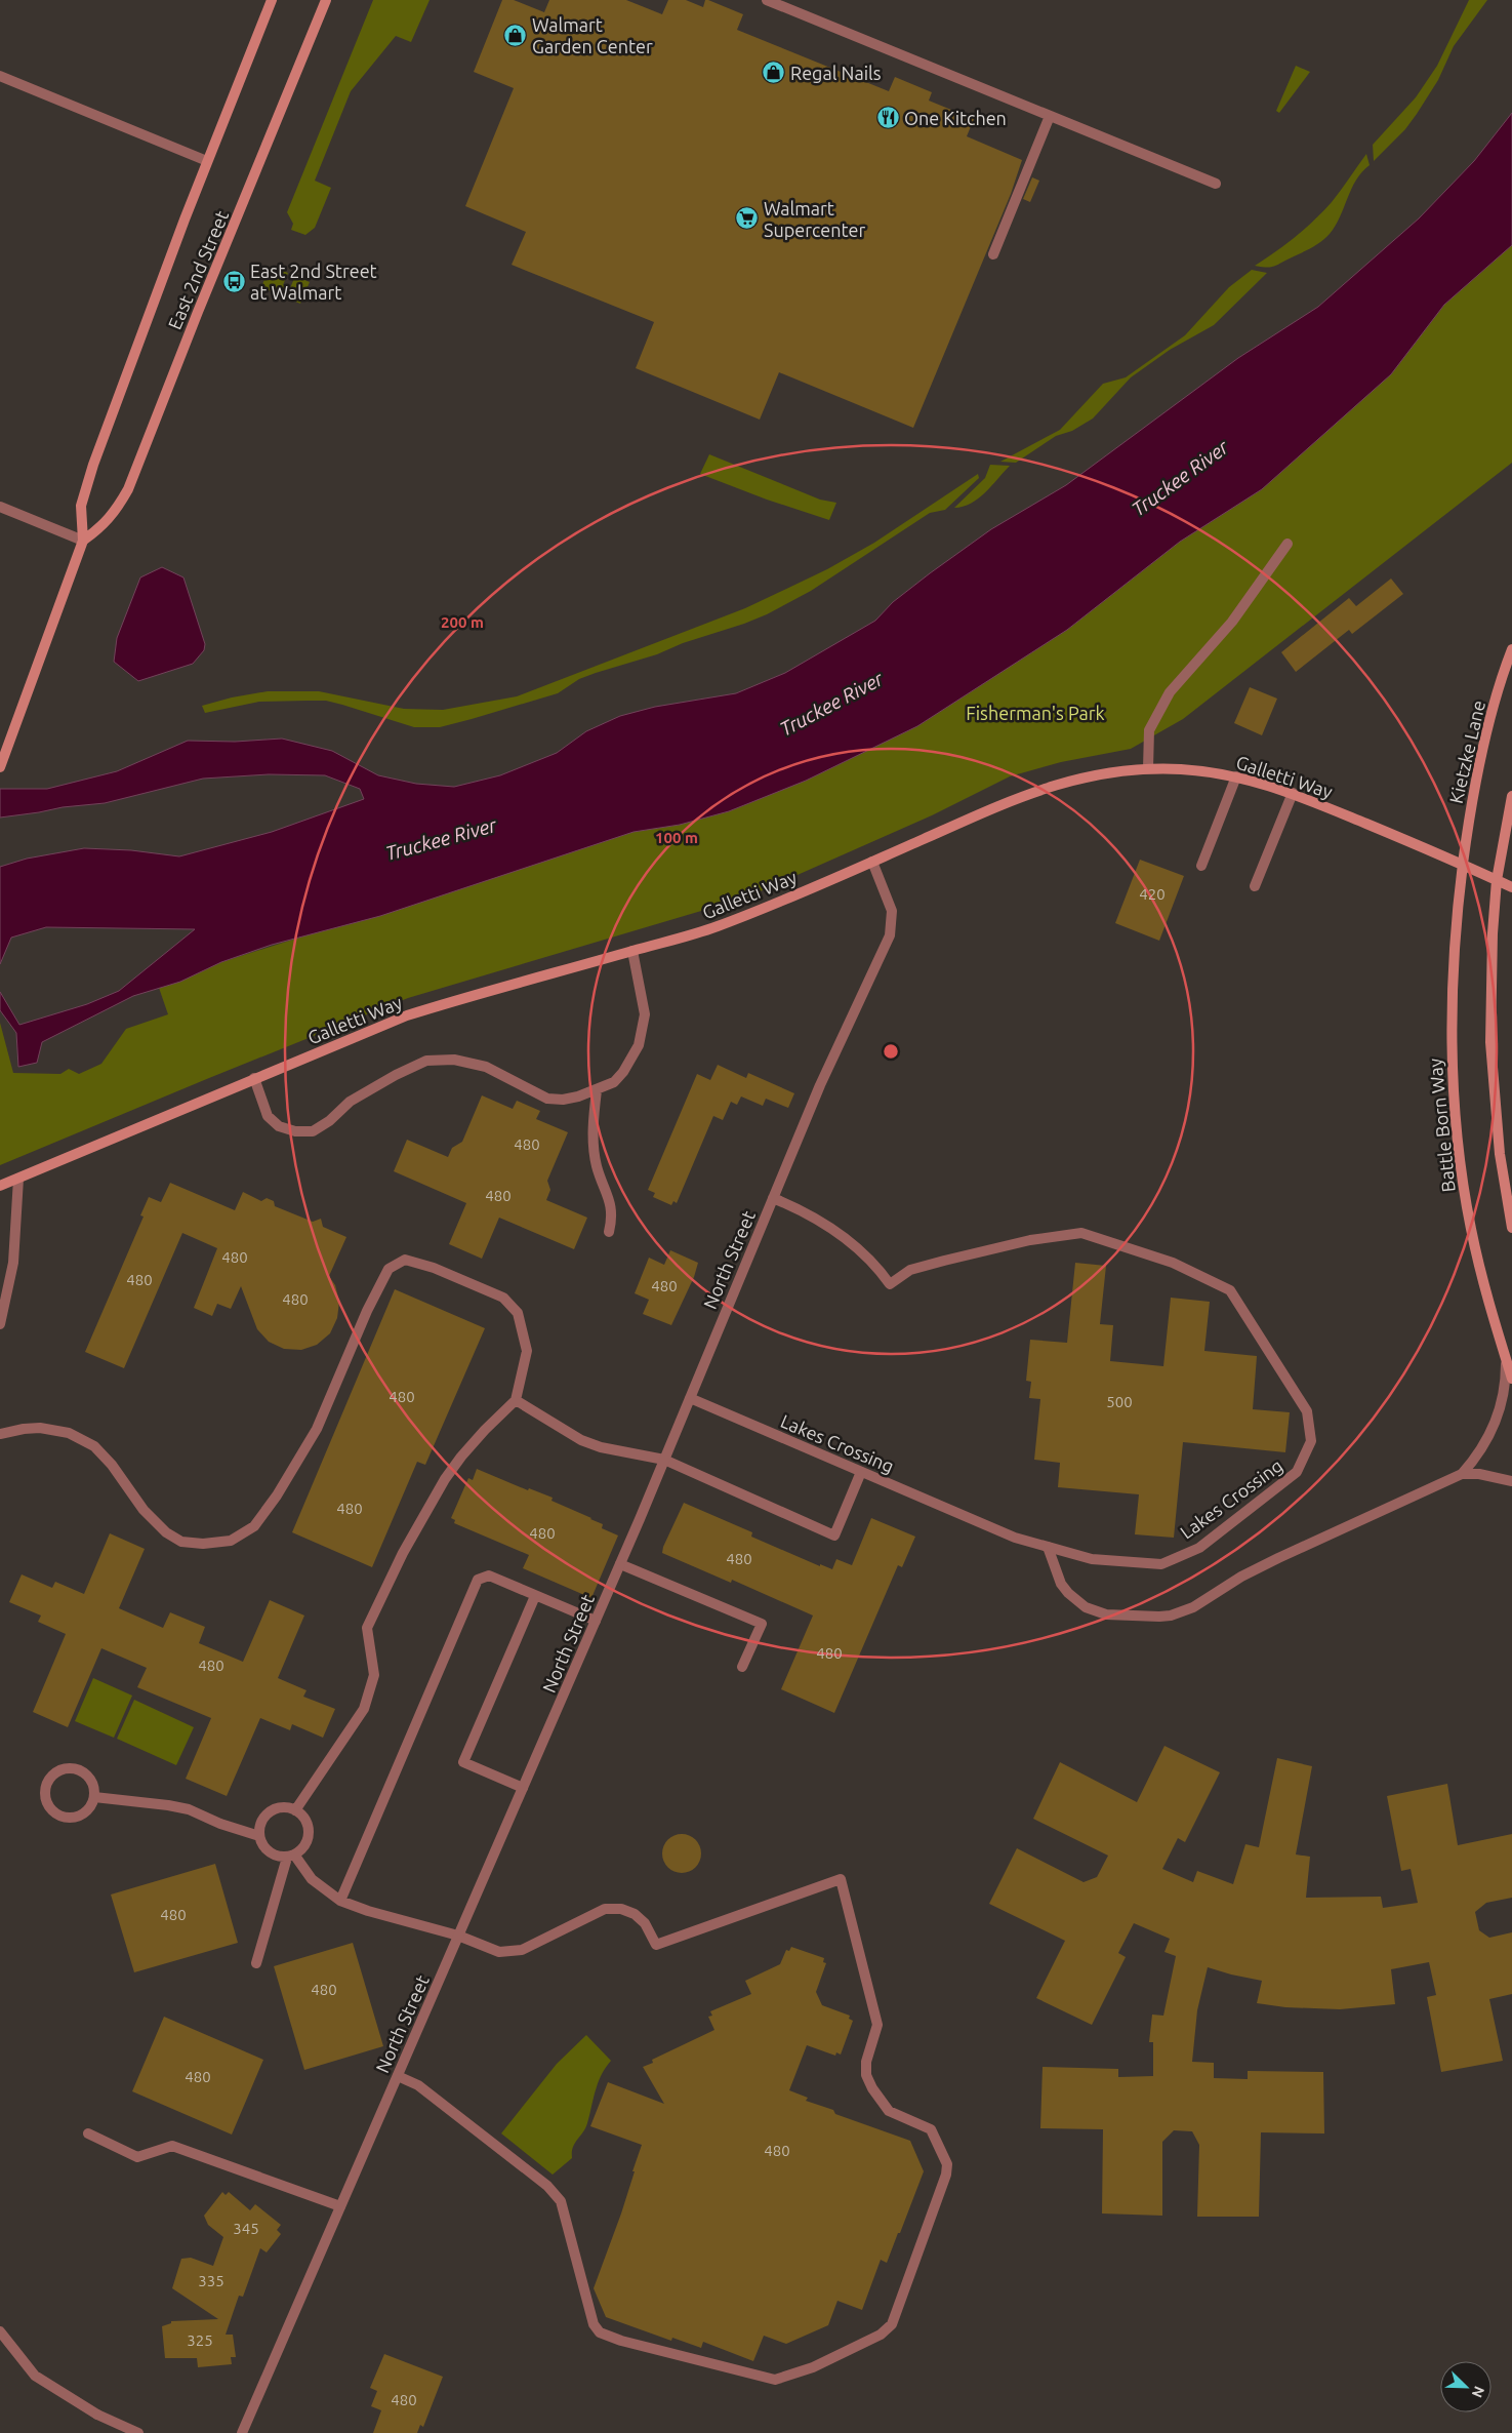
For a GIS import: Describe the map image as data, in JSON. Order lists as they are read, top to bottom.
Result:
{
  "streets": {
    "main road": [
      "East 2nd Street",
      "Kietzke Lane",
      "Galletti Way",
      "Battle Born Way"
    ],
    "street": ["North Street", "Lakes Crossing"]
  },
  "crossings": [
    ["Kietzke Lane", "Galletti Way"],
    ["Kietzke Lane", "Battle Born Way"],
    ["Galletti Way", "Battle Born Way"],
    ["Galletti Way", "North Street"],
    ["North Street", "Lakes Crossing"]
  ],
  "water": ["Truckee River"],
  "parks": ["Fisherman's Park"],
  "places": {
    "shop": ["Walmart Garden Center", "Regal Nails"],
    "restaurant": ["One Kitchen"],
    "supermarket": ["Walmart Supercenter"],
    "bus stop": ["East 2nd Street at Walmart"]
  },
  "house_numbers": [
    "420",
    "480",
    "480",
    "480",
    "480",
    "480",
    "480",
    "480",
    "500",
    "480",
    "480",
    "480",
    "480",
    "480",
    "480",
    "480",
    "480",
    "480",
    "345",
    "335",
    "325",
    "480"
  ],
  "north": "bottom right",
  "rings": ["200 m", "100 m"]
}
